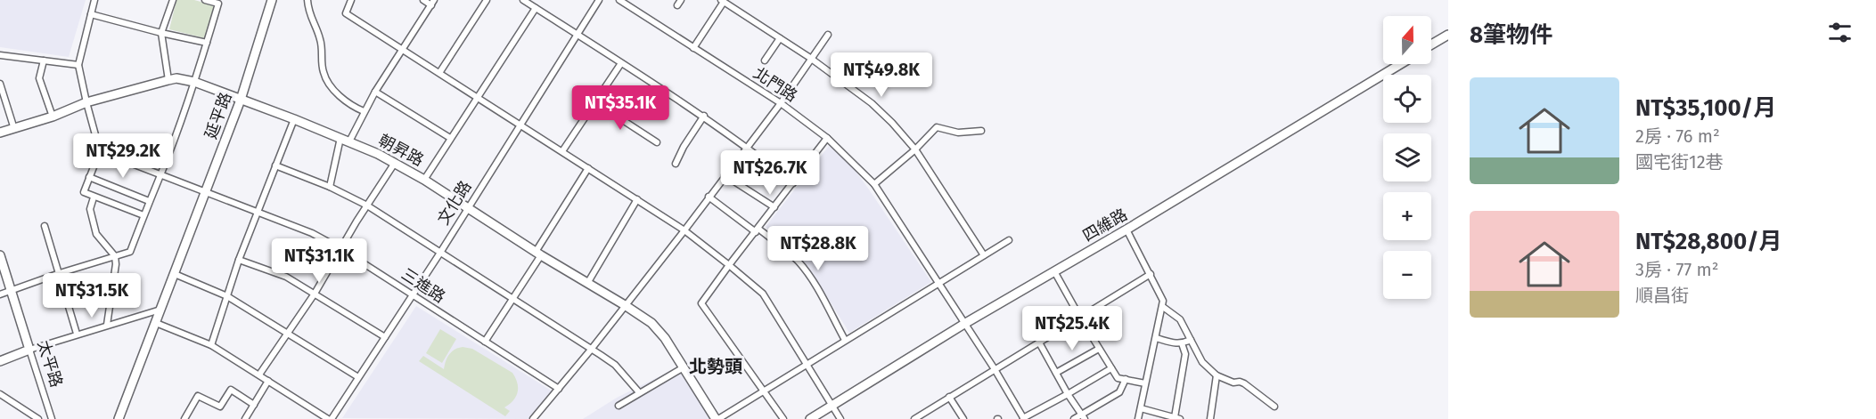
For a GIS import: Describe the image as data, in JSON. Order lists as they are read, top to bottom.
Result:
{
  "streets": {
    "main road": [
      "延平路",
      "朝昇路",
      "四維路",
      "太平路"
    ],
    "street": ["北門路", "文化路", "三進路"]
  },
  "crossings": [
    ["北門路", "四維路"],
    ["延平路", "朝昇路"],
    ["延平路", "三進路"],
    ["朝昇路", "文化路"],
    ["文化路", "三進路"]
  ],
  "districts": ["北勢頭"],
  "north": "top",
  "page": {
    "heading": "8筆物件",
    "map_buttons": ["+", "−"],
    "price": [
      "NT$49.8K",
      "NT$35.1K",
      "NT$29.2K",
      "NT$26.7K",
      "NT$28.8K",
      "NT$31.1K",
      "NT$31.5K",
      "NT$25.4K"
    ],
    "list": [
      {
        "name": "NT$35,100/月",
        "note": "2房 · 76 m² · 國宅街12巷"
      },
      {
        "name": "NT$28,800/月",
        "note": "3房 · 77 m² · 順昌街"
      }
    ]
  }
}
